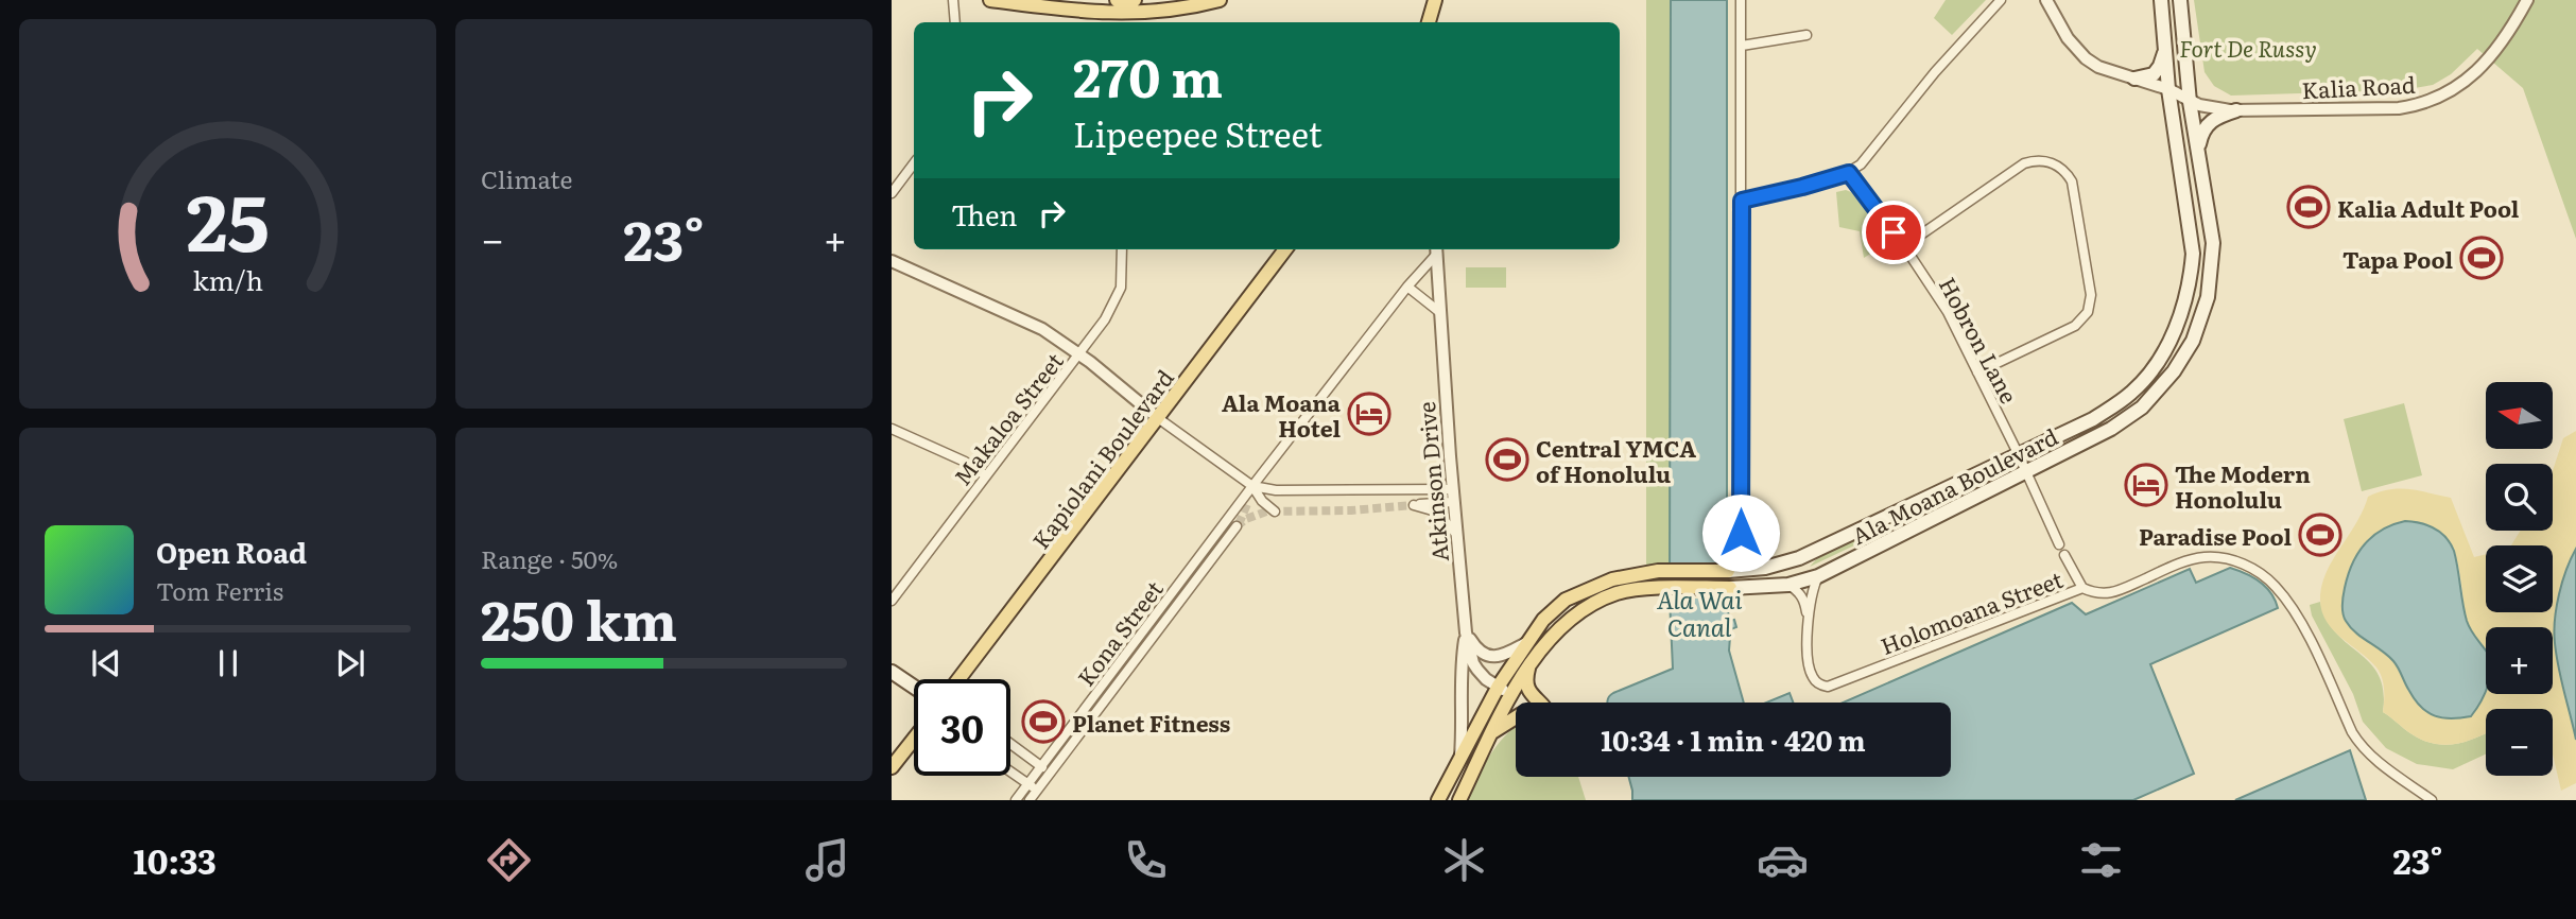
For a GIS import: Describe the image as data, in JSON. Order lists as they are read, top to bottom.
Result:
{
  "streets": {
    "main road": ["Kapiolani Boulevard", "Ala Moana Boulevard"],
    "street": [
      "Kalia Road",
      "Hobron Lane",
      "Makaloa Street",
      "Atkinson Drive",
      "Holomoana Street",
      "Kona Street"
    ]
  },
  "crossings": [
    ["Kalia Road", "Ala Moana Boulevard"],
    ["Hobron Lane", "Ala Moana Boulevard"],
    ["Atkinson Drive", "Ala Moana Boulevard"],
    ["Atkinson Drive", "Kona Street"],
    ["Ala Moana Boulevard", "Holomoana Street"]
  ],
  "water": ["Ala Wai Canal"],
  "parks": ["Fort De Russy"],
  "places": {
    "sports": [
      "Kalia Adult Pool",
      "Tapa Pool",
      "Central YMCA of Honolulu",
      "Paradise Pool",
      "Planet Fitness"
    ],
    "hotel": ["Ala Moana Hotel", "The Modern Honolulu"]
  },
  "north": "left",
  "page": {
    "tile": [
      "Climate",
      ["Range · 50%", "250 km"]
    ],
    "turn": ["270 m", "Lipeepee Street"],
    "then": "Then",
    "heat": ["−", "23°", "+"],
    "map_buttons": ["+", "−"],
    "song": ["Open Road", "Tom Ferris"],
    "limit": "30",
    "trip": "10:34 · 1 min · 420 m",
    "tabs": ["10:33", "23°"],
    "gauge": ["25", "km/h"]
  }
}
